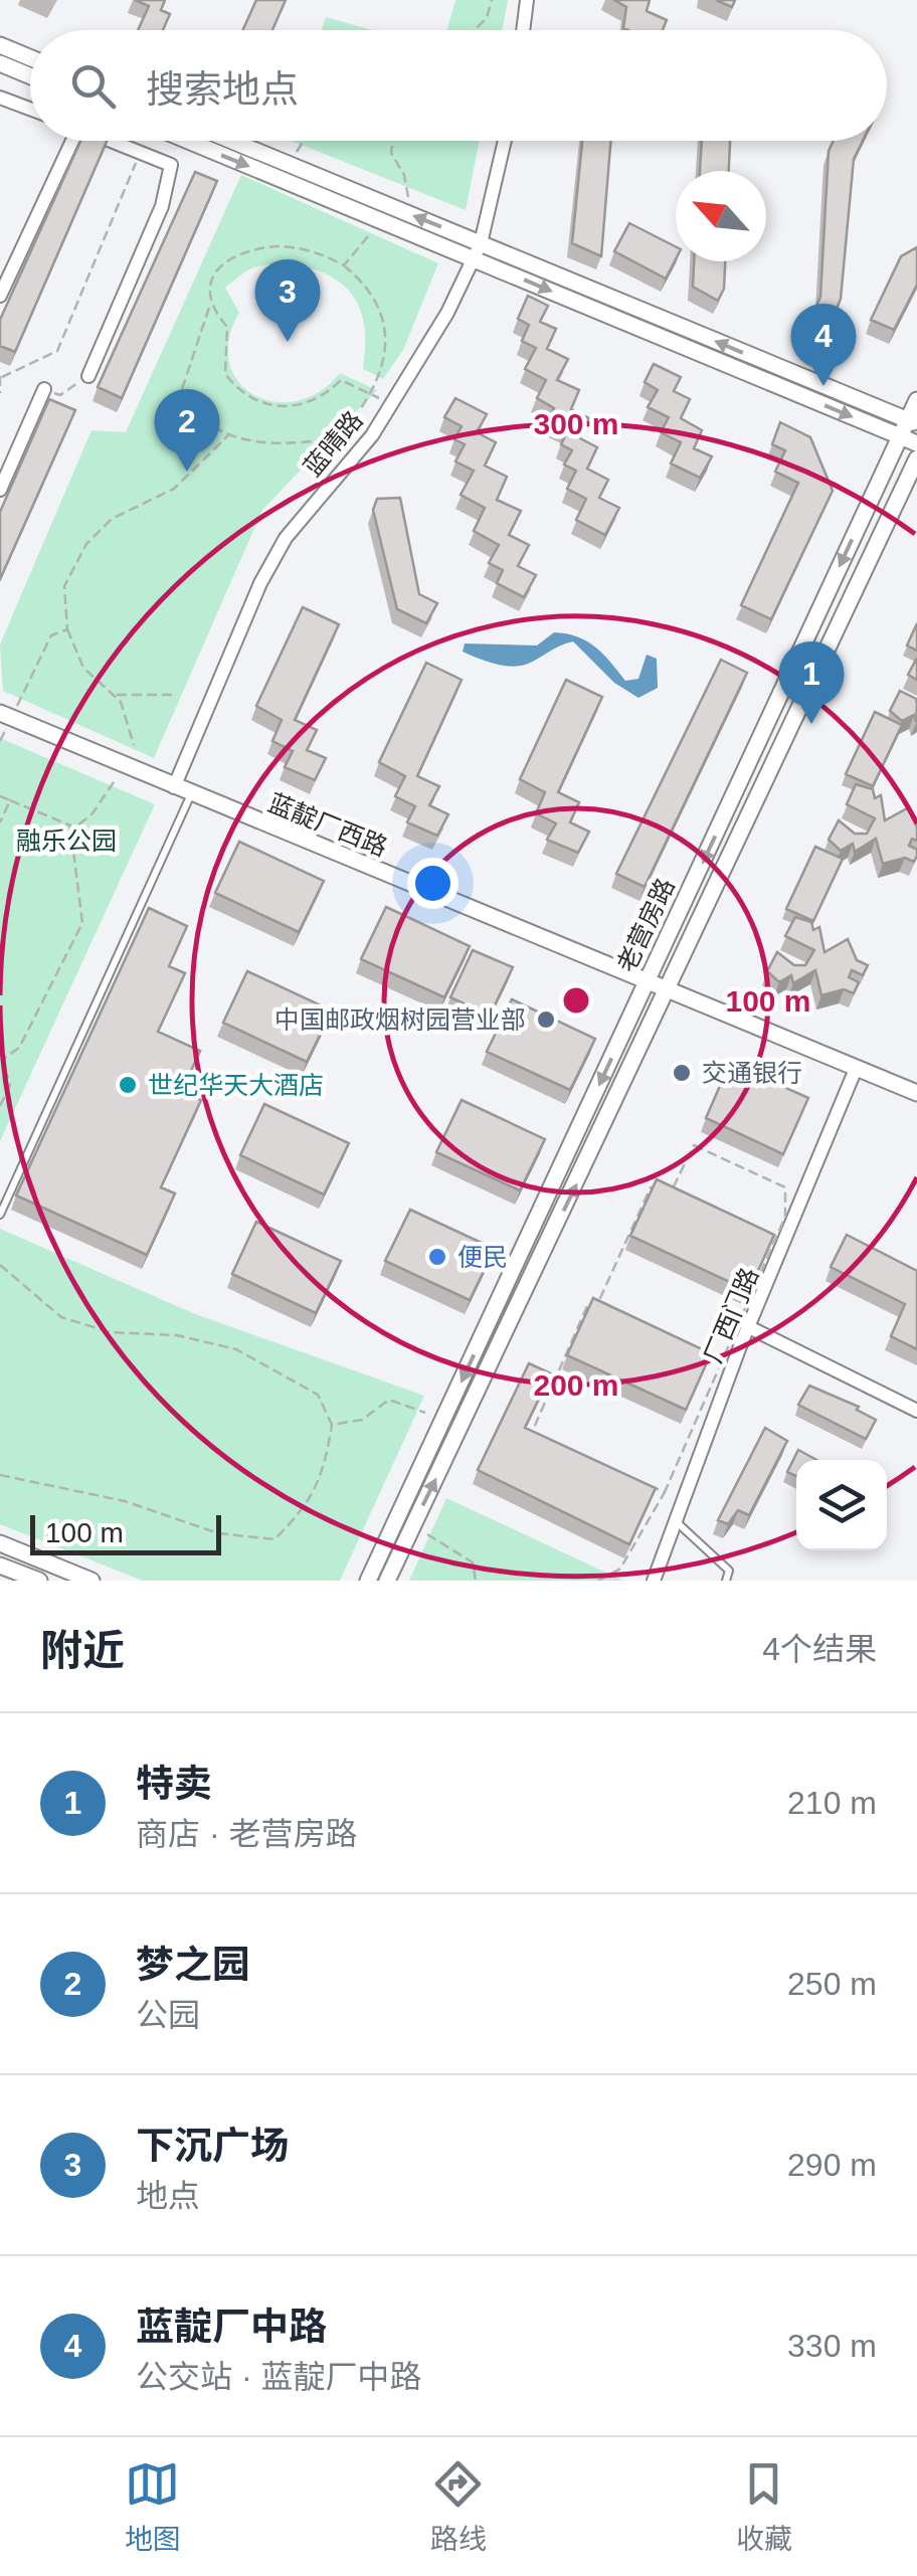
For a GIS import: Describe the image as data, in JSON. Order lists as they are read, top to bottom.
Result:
{
  "streets": {
    "street": [
      "蓝晴路",
      "蓝靛厂西路",
      "老营房路",
      "厂西门路"
    ]
  },
  "crossings": [
    ["蓝晴路", "蓝靛厂西路"],
    ["蓝靛厂西路", "老营房路"],
    ["蓝靛厂西路", "厂西门路"]
  ],
  "parks": ["融乐公园"],
  "places": [
    "中国邮政烟树园营业部",
    "交通银行",
    "世纪华天大酒店",
    "便民"
  ],
  "scale_bar": "100 m",
  "north": "top left",
  "page": {
    "search": "搜索地点",
    "pins": [
      "3",
      "4",
      "2",
      "1"
    ],
    "scale": "100 m",
    "heading": ["附近", "4个结果"],
    "list": [
      {
        "mark": "1",
        "name": "特卖",
        "note": "商店 · 老营房路",
        "value": "210 m"
      },
      {
        "mark": "2",
        "name": "梦之园",
        "note": "公园",
        "value": "250 m"
      },
      {
        "mark": "3",
        "name": "下沉广场",
        "note": "地点",
        "value": "290 m"
      },
      {
        "mark": "4",
        "name": "蓝靛厂中路",
        "note": "公交站 · 蓝靛厂中路",
        "value": "330 m"
      }
    ],
    "nav": ["地图", "路线", "收藏"]
  },
  "rings": ["300 m", "100 m", "200 m"]
}
